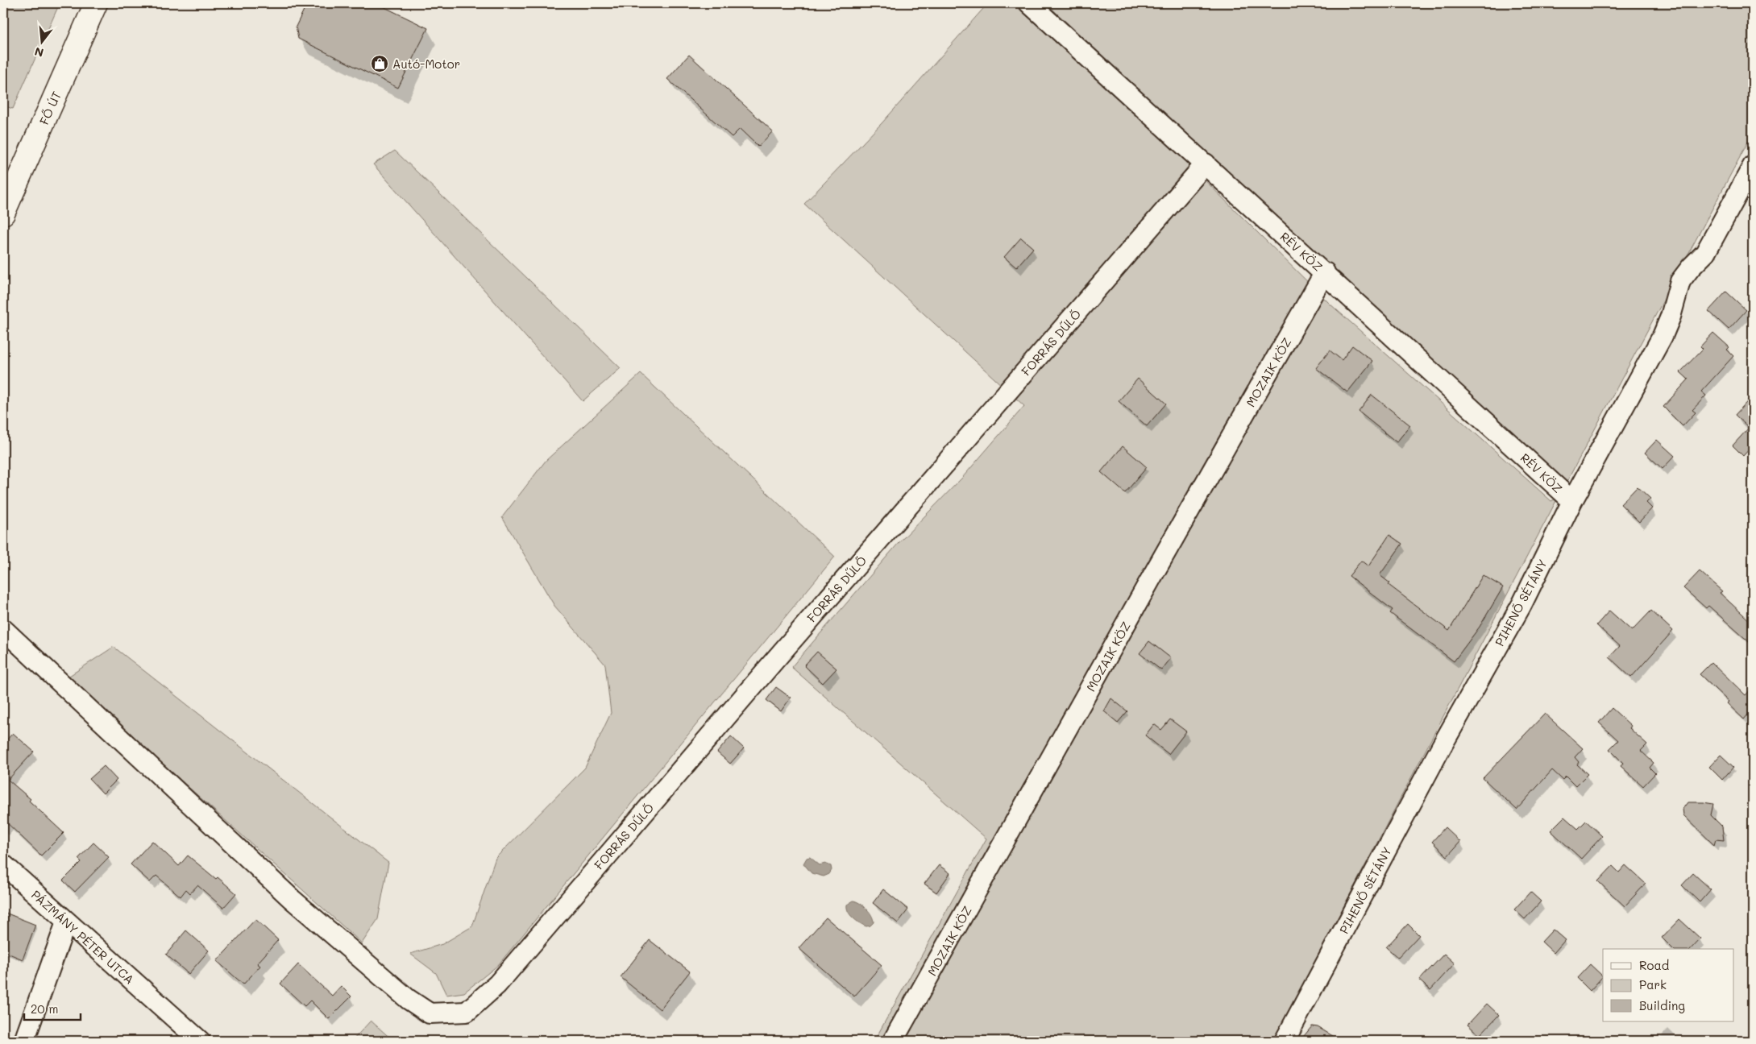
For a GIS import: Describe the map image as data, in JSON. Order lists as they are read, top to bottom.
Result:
{
  "streets": {
    "main road": ["FŐ ÚT"],
    "street": [
      "RÉV KÖZ",
      "FORRÁS DŰLŐ",
      "MOZAIK KÖZ",
      "PIHENŐ SÉTÁNY",
      "PÁZMÁNY PÉTER UTCA"
    ]
  },
  "crossings": [
    ["RÉV KÖZ", "FORRÁS DŰLŐ"],
    ["RÉV KÖZ", "MOZAIK KÖZ"],
    ["RÉV KÖZ", "PIHENŐ SÉTÁNY"]
  ],
  "places": {
    "shop": ["Autó-Motor"]
  },
  "legend": ["Road", "Park", "Building"],
  "scale_bar": "20 m",
  "north": "bottom"
}
